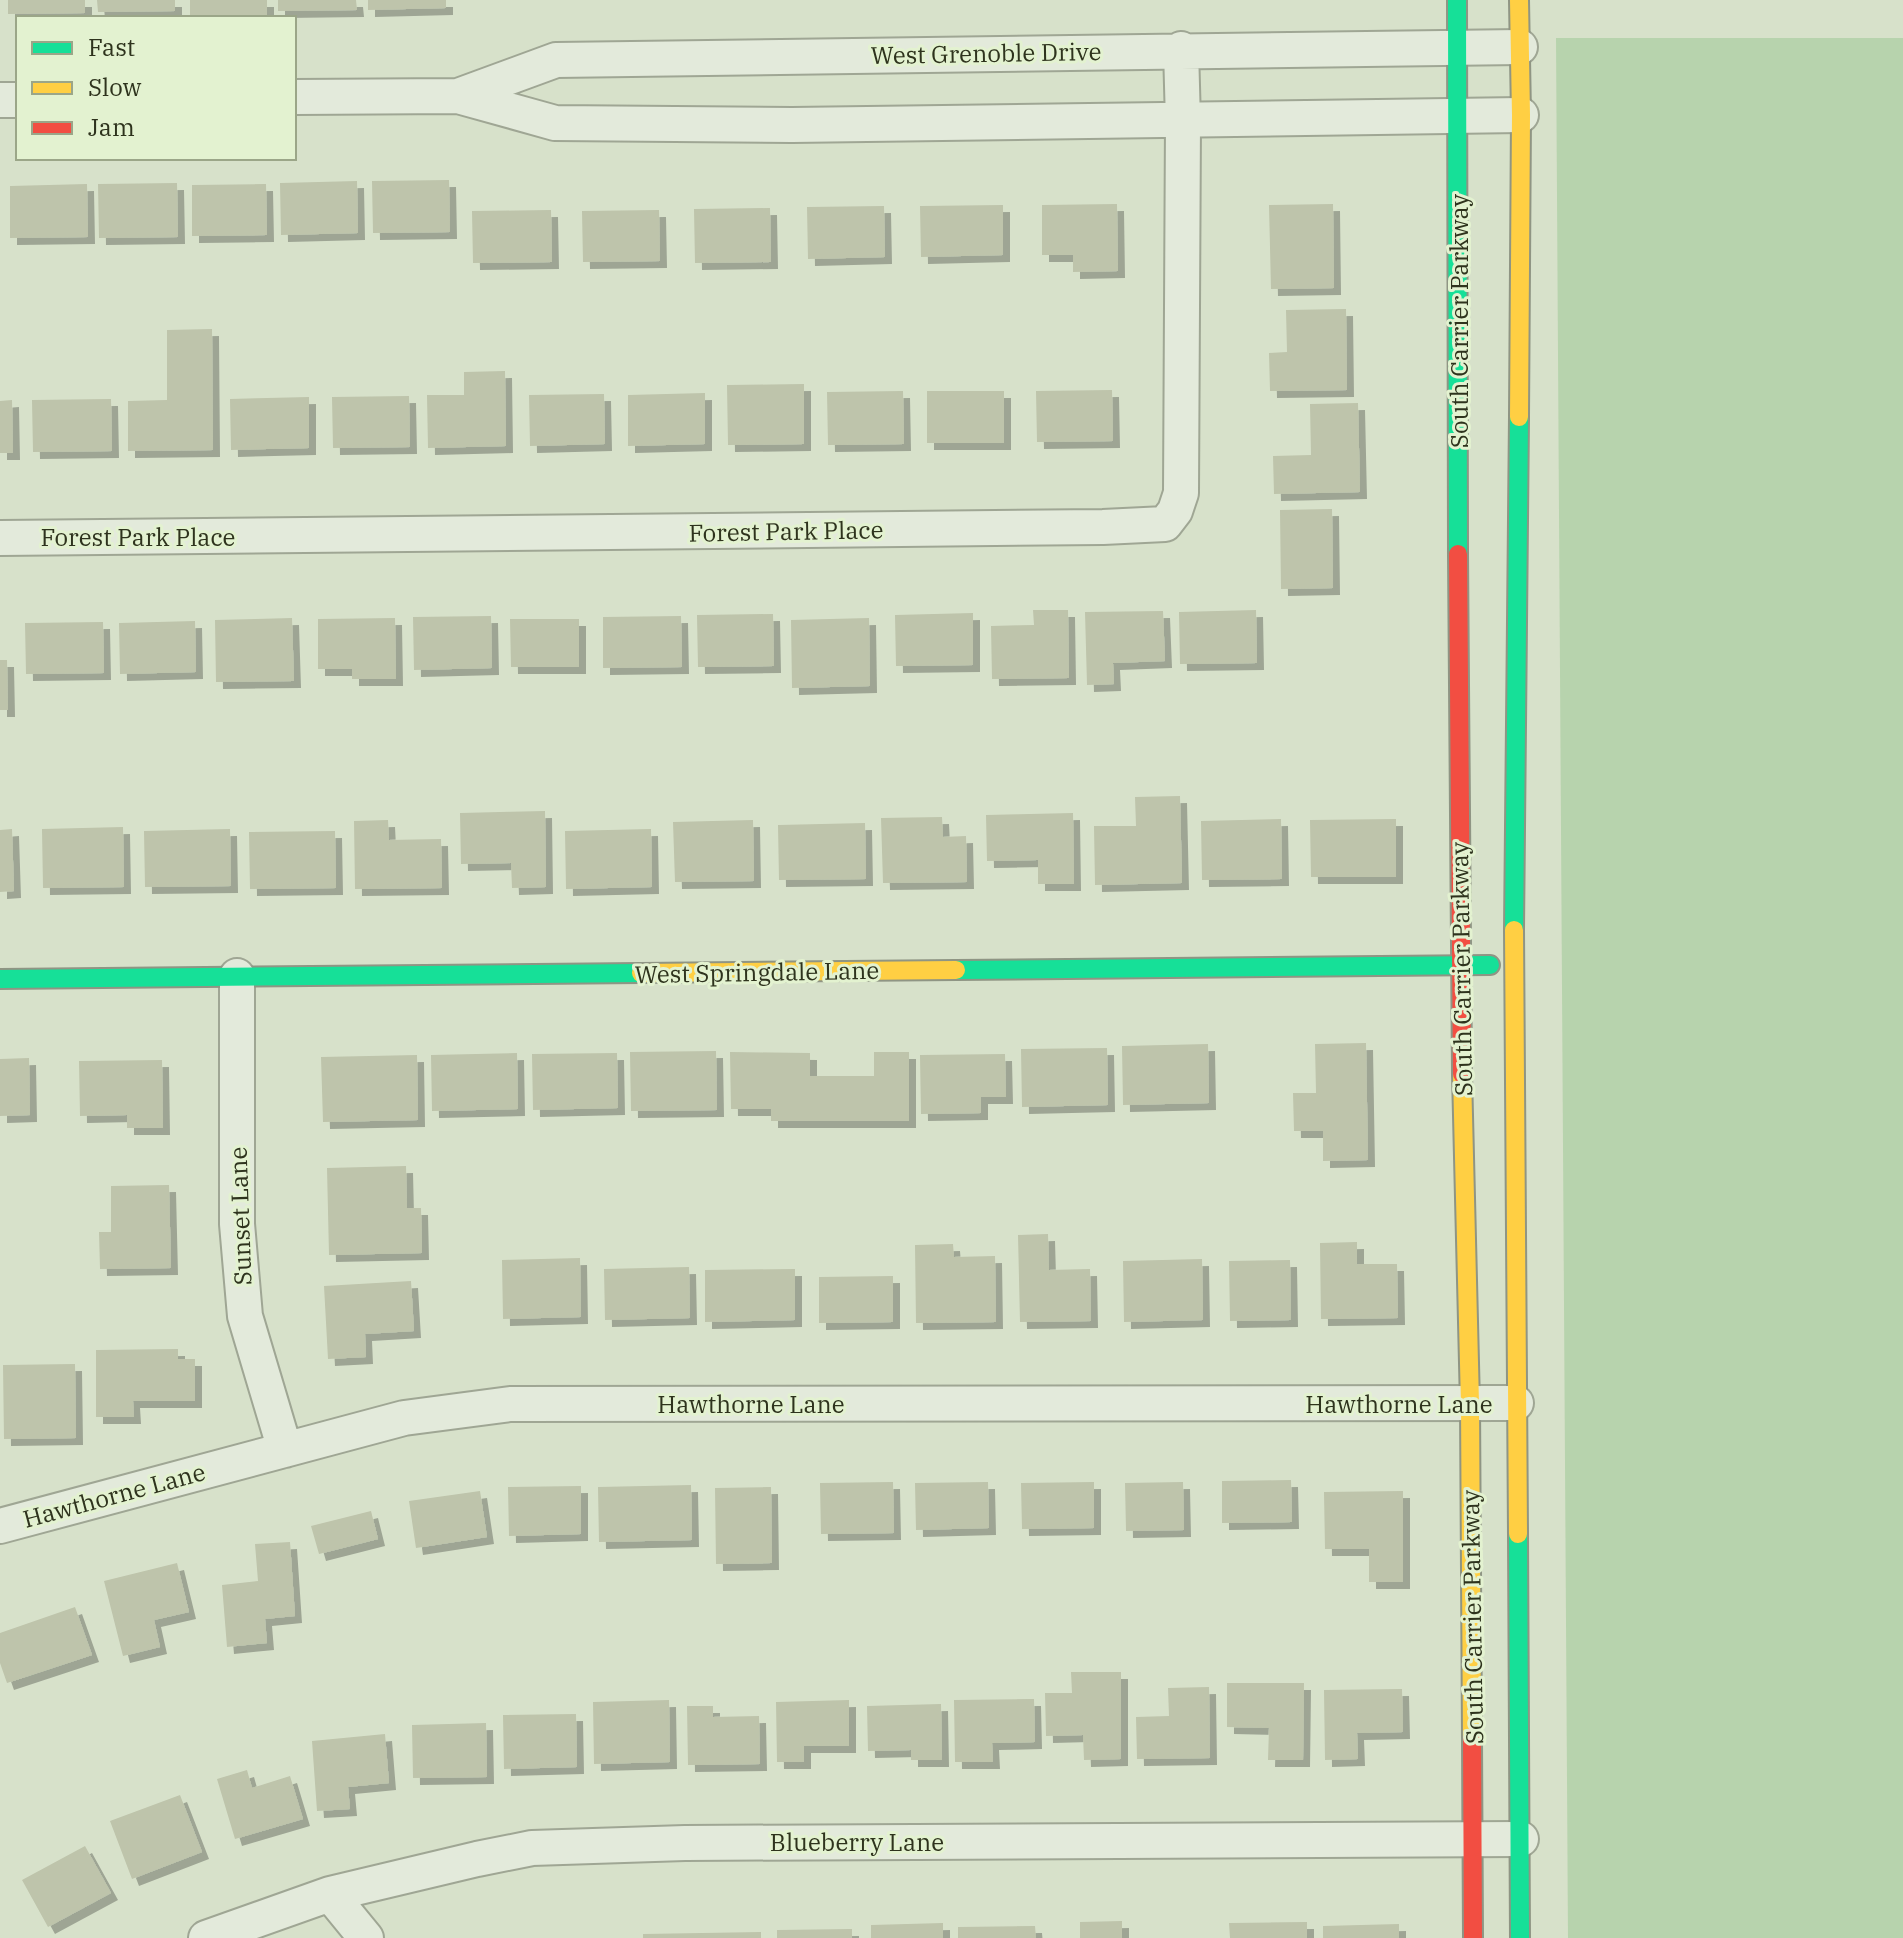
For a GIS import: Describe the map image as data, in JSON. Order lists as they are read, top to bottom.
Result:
{
  "streets": {
    "main road": ["South Carrier Parkway", "West Springdale Lane"],
    "street": [
      "West Grenoble Drive",
      "Forest Park Place",
      "Sunset Lane",
      "Hawthorne Lane",
      "Blueberry Lane"
    ]
  },
  "crossings": [
    ["West Grenoble Drive", "South Carrier Parkway"],
    ["West Grenoble Drive", "Forest Park Place"],
    ["South Carrier Parkway", "West Springdale Lane"],
    ["South Carrier Parkway", "Hawthorne Lane"],
    ["South Carrier Parkway", "Blueberry Lane"],
    ["West Springdale Lane", "Sunset Lane"],
    ["Sunset Lane", "Hawthorne Lane"]
  ],
  "legend": ["Fast", "Slow", "Jam"]
}
